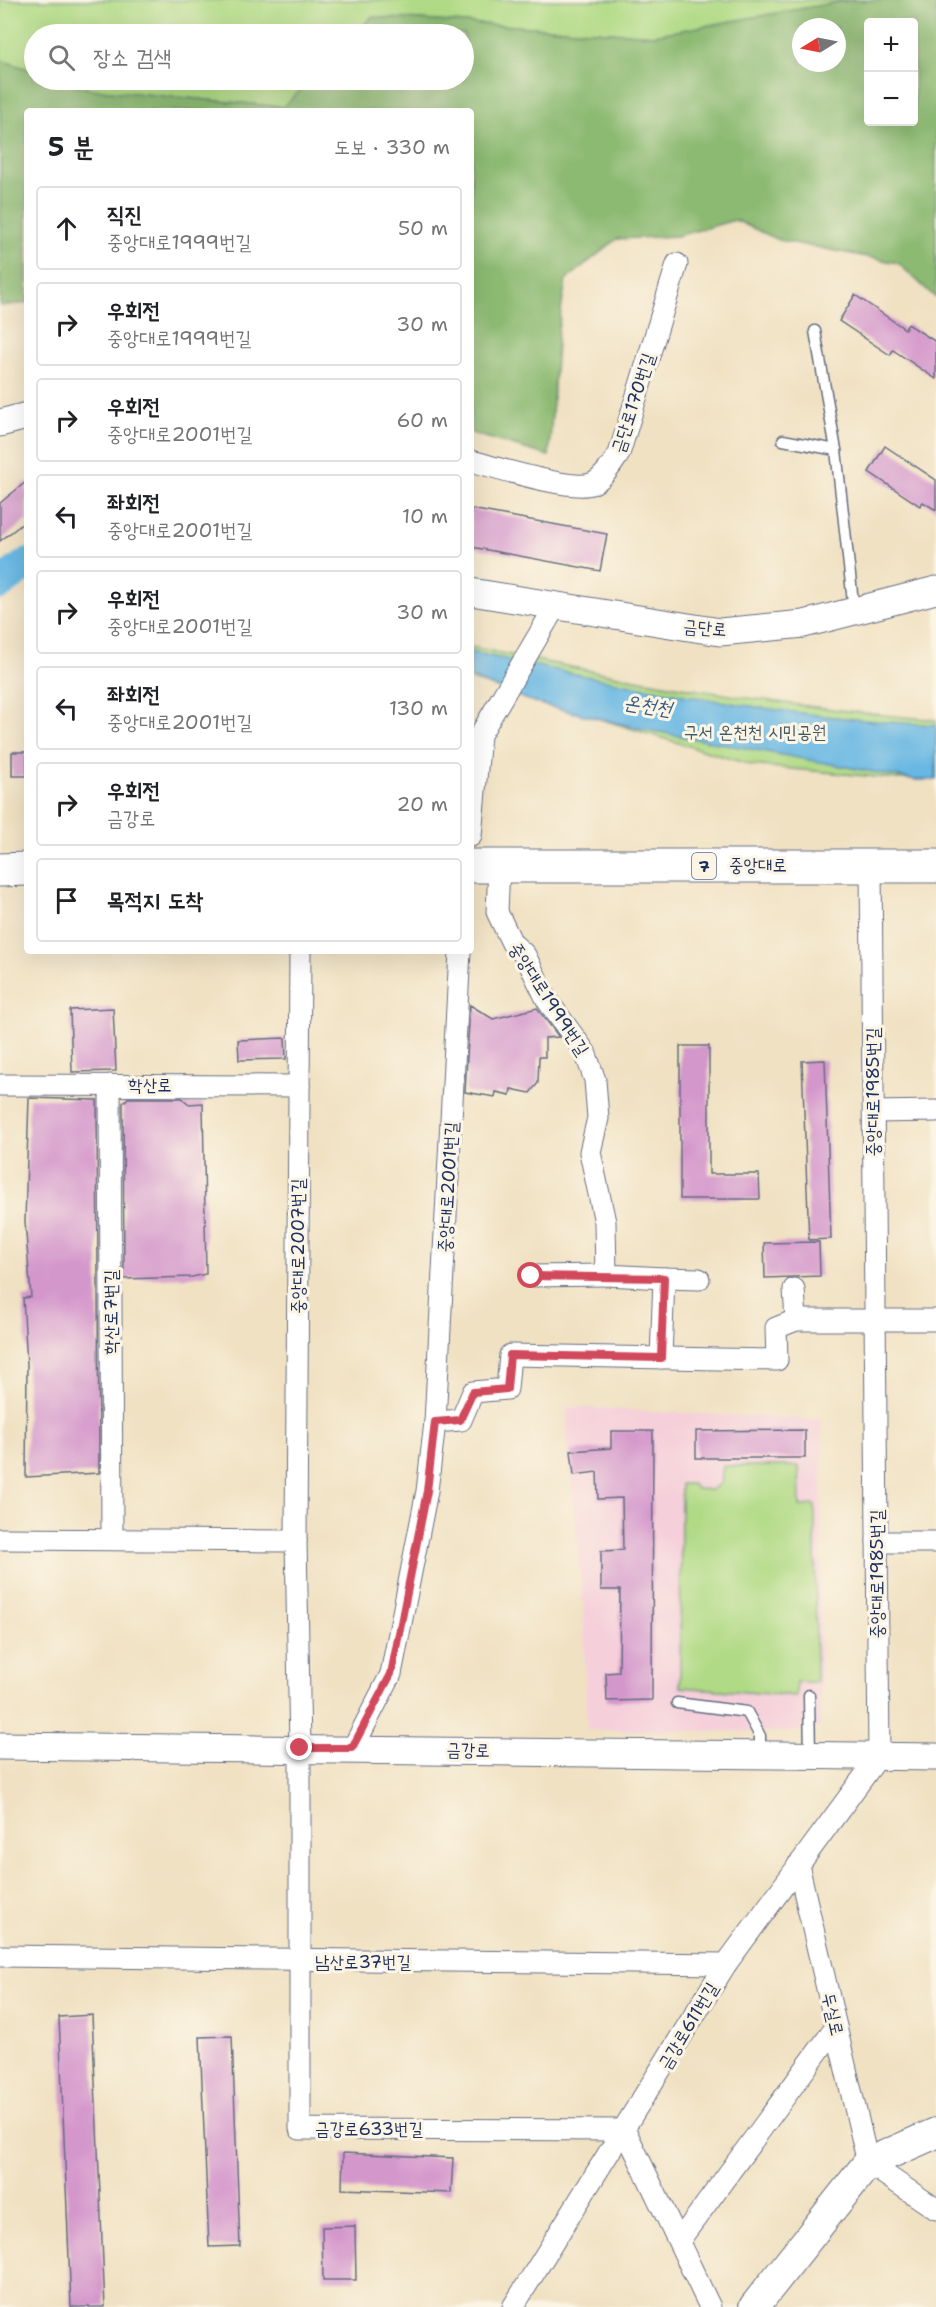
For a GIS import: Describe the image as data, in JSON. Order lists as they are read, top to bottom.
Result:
{
  "streets": {
    "main road": ["중앙대로", "7"],
    "street": [
      "금단로170번길",
      "금단로",
      "중앙대로1999번길",
      "학산로",
      "중앙대로1985번길",
      "중앙대로2001번길",
      "중앙대로2007번길",
      "학산로7번길",
      "금강로",
      "남산로37번길",
      "두실로",
      "금강로611번길",
      "금강로633번길"
    ]
  },
  "crossings": [
    ["중앙대로", "중앙대로1999번길"],
    ["중앙대로", "중앙대로1985번길"],
    ["학산로", "중앙대로2007번길"],
    ["학산로", "학산로7번길"],
    ["중앙대로1985번길", "금강로"],
    ["중앙대로1985번길", "금강로611번길"],
    ["중앙대로2001번길", "금강로"],
    ["중앙대로2007번길", "금강로"],
    ["중앙대로2007번길", "금강로633번길"],
    ["금강로", "금강로611번길"],
    ["금강로", "금강로633번길"],
    ["남산로37번길", "금강로611번길"],
    ["남산로37번길", "금강로633번길"],
    ["두실로", "금강로611번길"],
    ["금강로611번길", "금강로633번길"]
  ],
  "water": ["온천천"],
  "parks": ["구서 온천천 시민공원"],
  "north": "left",
  "page": {
    "map_buttons": ["+", "−"],
    "search": "장소 검색",
    "heading": ["5 분", "도보 · 330 m"],
    "list": [
      ["직진", "중앙대로1999번길", "50 m"],
      ["우회전", "중앙대로1999번길", "30 m"],
      ["우회전", "중앙대로2001번길", "60 m"],
      ["좌회전", "중앙대로2001번길", "10 m"],
      ["우회전", "중앙대로2001번길", "30 m"],
      ["좌회전", "중앙대로2001번길", "130 m"],
      ["우회전", "금강로", "20 m"],
      "목적지 도착"
    ]
  }
}
